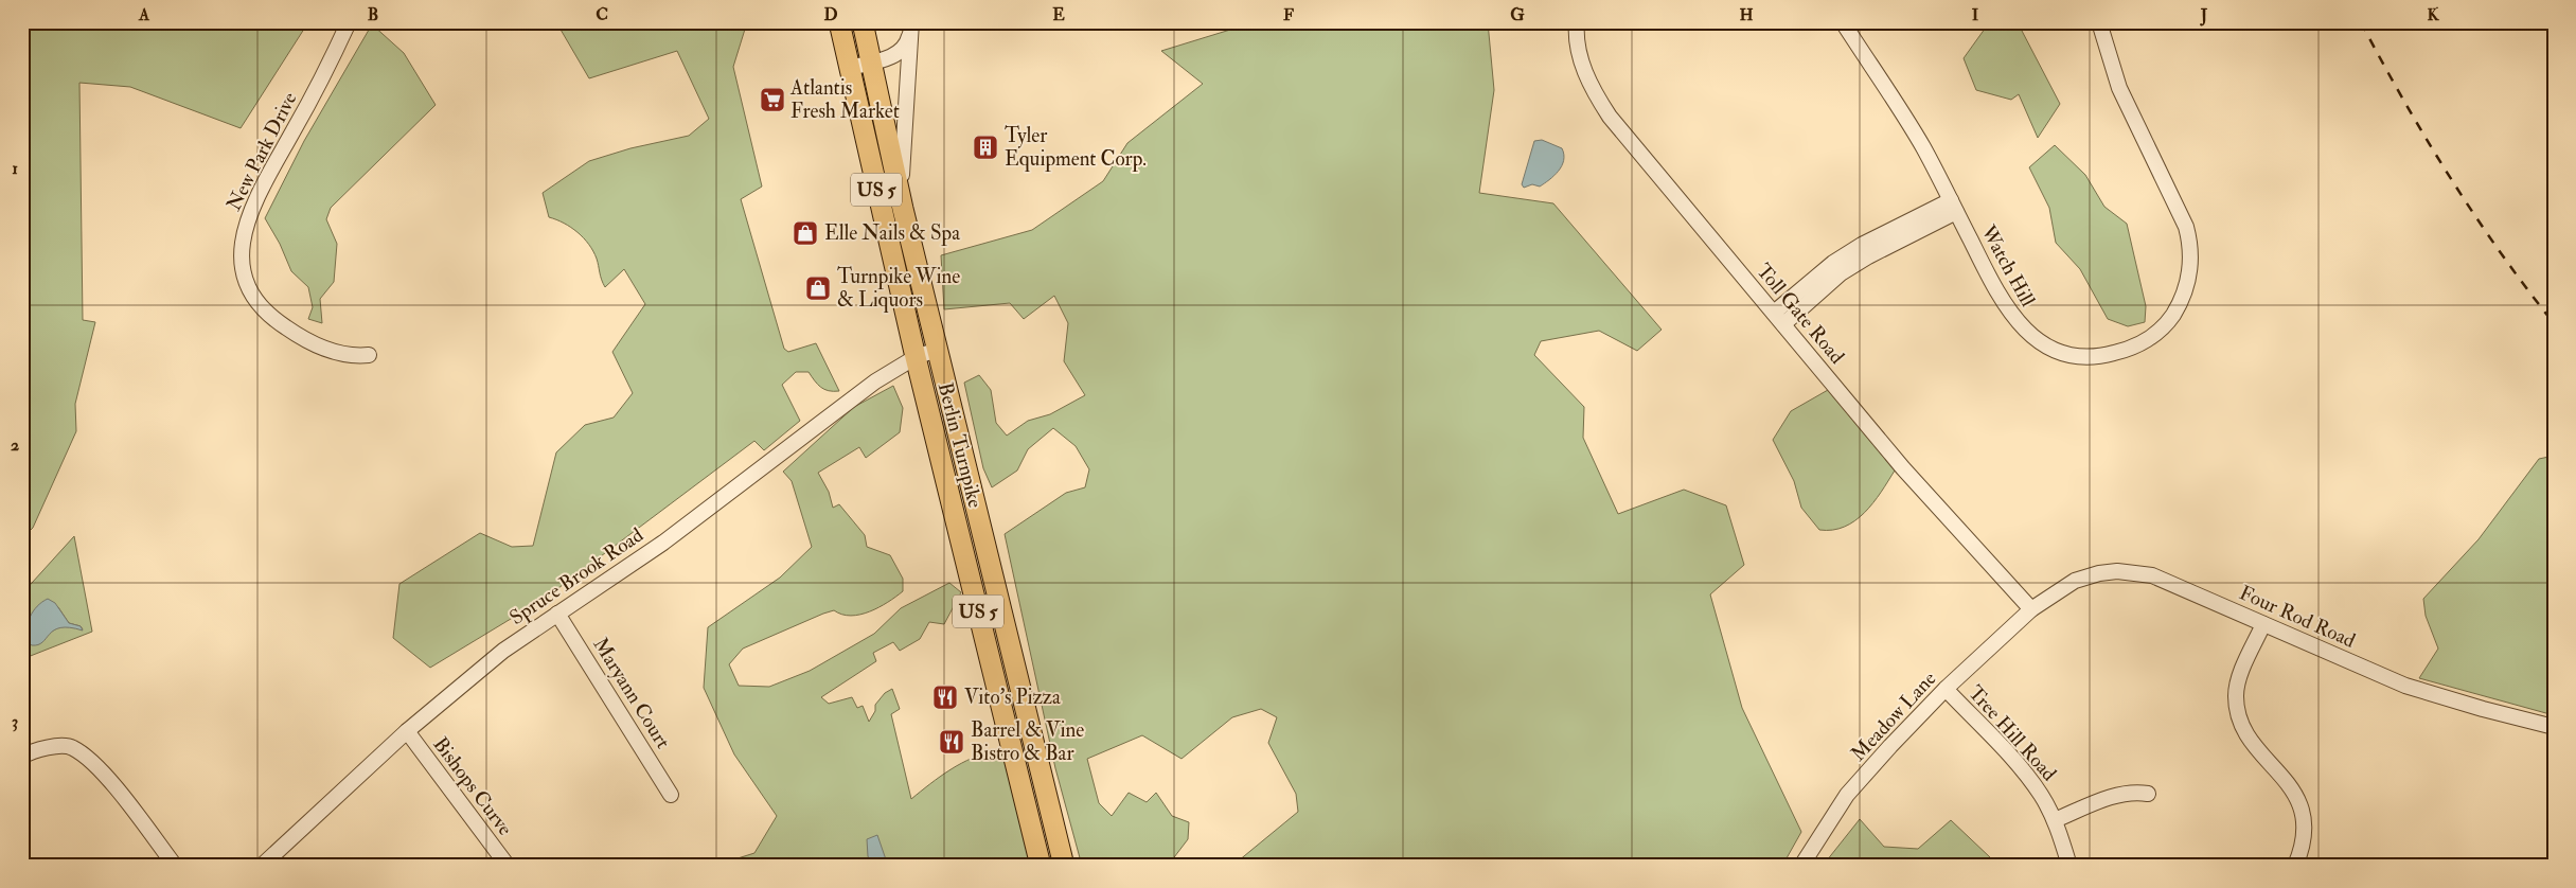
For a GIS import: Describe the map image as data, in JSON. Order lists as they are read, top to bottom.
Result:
{
  "streets": {
    "highway": ["US 5", "Berlin Turnpike"],
    "street": [
      "New Park Drive",
      "Watch Hill",
      "Toll Gate Road",
      "Spruce Brook Road",
      "Four Rod Road",
      "Maryann Court",
      "Meadow Lane",
      "Tree Hill Road",
      "Bishops Curve"
    ]
  },
  "crossings": [
    ["Toll Gate Road", "Four Rod Road"],
    ["Toll Gate Road", "Meadow Lane"],
    ["Berlin Turnpike", "Spruce Brook Road"],
    ["Spruce Brook Road", "Maryann Court"],
    ["Spruce Brook Road", "Bishops Curve"],
    ["Four Rod Road", "Meadow Lane"],
    ["Meadow Lane", "Tree Hill Road"]
  ],
  "places": {
    "supermarket": ["Atlantis Fresh Market"],
    "building": ["Tyler Equipment Corp."],
    "shop": ["Elle Nails & Spa", "Turnpike Wine & Liquors"],
    "restaurant": ["Vito's Pizza", "Barrel & Vine Bistro & Bar"]
  },
  "grid": {
    "columns": [
      "A",
      "B",
      "C",
      "D",
      "E",
      "F",
      "G",
      "H",
      "I",
      "J",
      "K"
    ],
    "rows": ["1", "2", "3"]
  }
}
